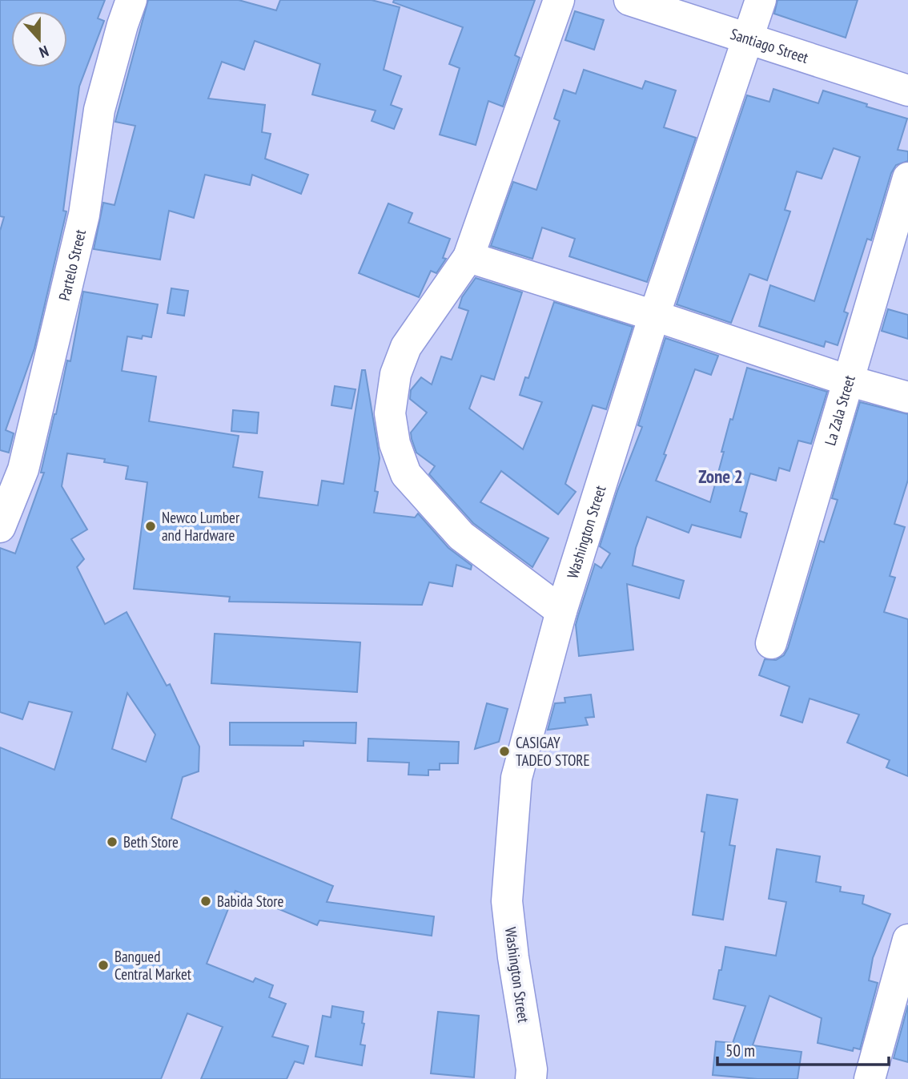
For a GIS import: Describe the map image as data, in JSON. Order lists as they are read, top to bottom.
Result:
{
  "streets": {
    "street": [
      "Santiago Street",
      "Partelo Street",
      "La Zala Street",
      "Washington Street"
    ]
  },
  "crossings": [
    ["Santiago Street", "Washington Street"]
  ],
  "districts": ["Zone 2"],
  "places": [
    "Newco Lumber and Hardware",
    "CASIGAY TADEO STORE",
    "Beth Store",
    "Babida Store",
    "Bangued Central Market"
  ],
  "scale_bar": "50 m",
  "north": "bottom"
}
